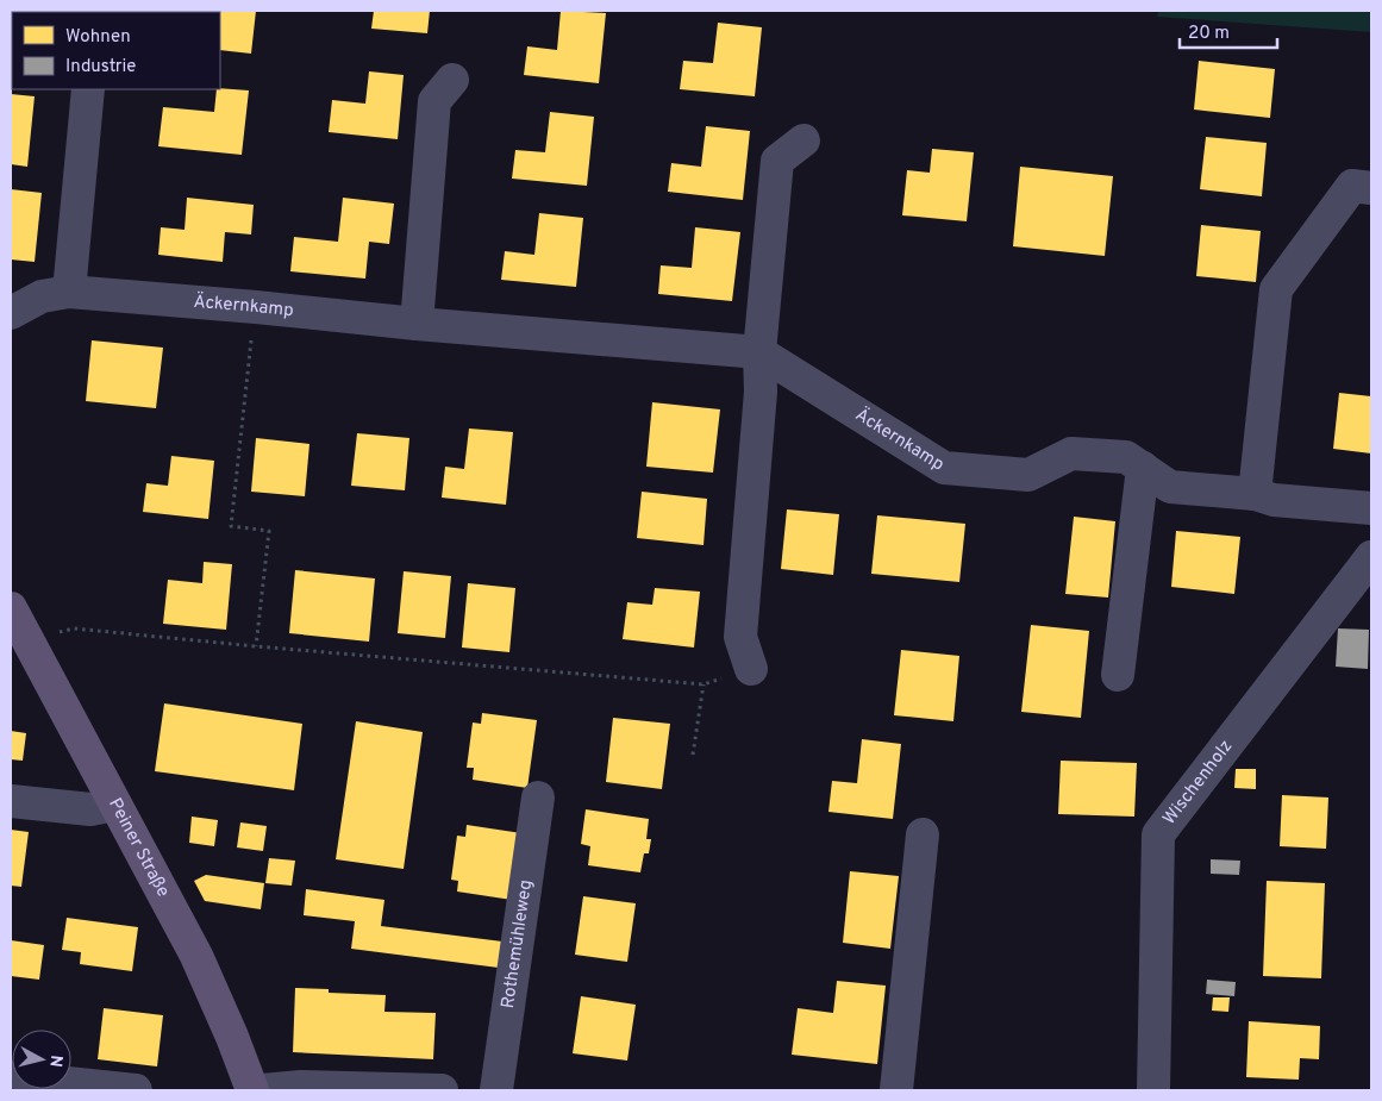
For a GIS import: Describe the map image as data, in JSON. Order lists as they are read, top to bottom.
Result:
{
  "streets": {
    "main road": ["Peiner Straße"],
    "street": ["Äckernkamp", "Wischenholz", "Rothemühleweg"]
  },
  "legend": ["Wohnen", "Industrie"],
  "scale_bar": "20 m",
  "north": "right"
}
